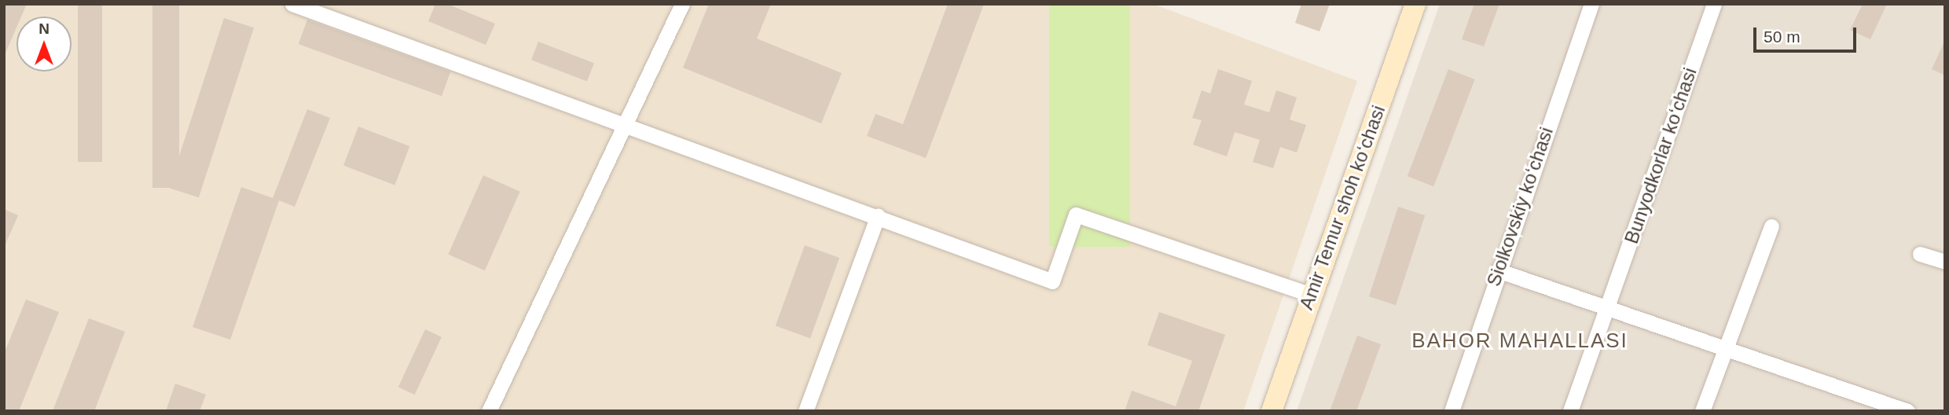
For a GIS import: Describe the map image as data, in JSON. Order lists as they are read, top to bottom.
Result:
{
  "streets": {
    "main road": ["Amir Temur shoh ko‘chasi"],
    "street": ["Bunyodkorlar ko‘chasi", "Siolkovskiy ko‘chasi"]
  },
  "districts": ["BAHOR MAHALLASI"],
  "scale_bar": "50 m",
  "north": "top"
}
